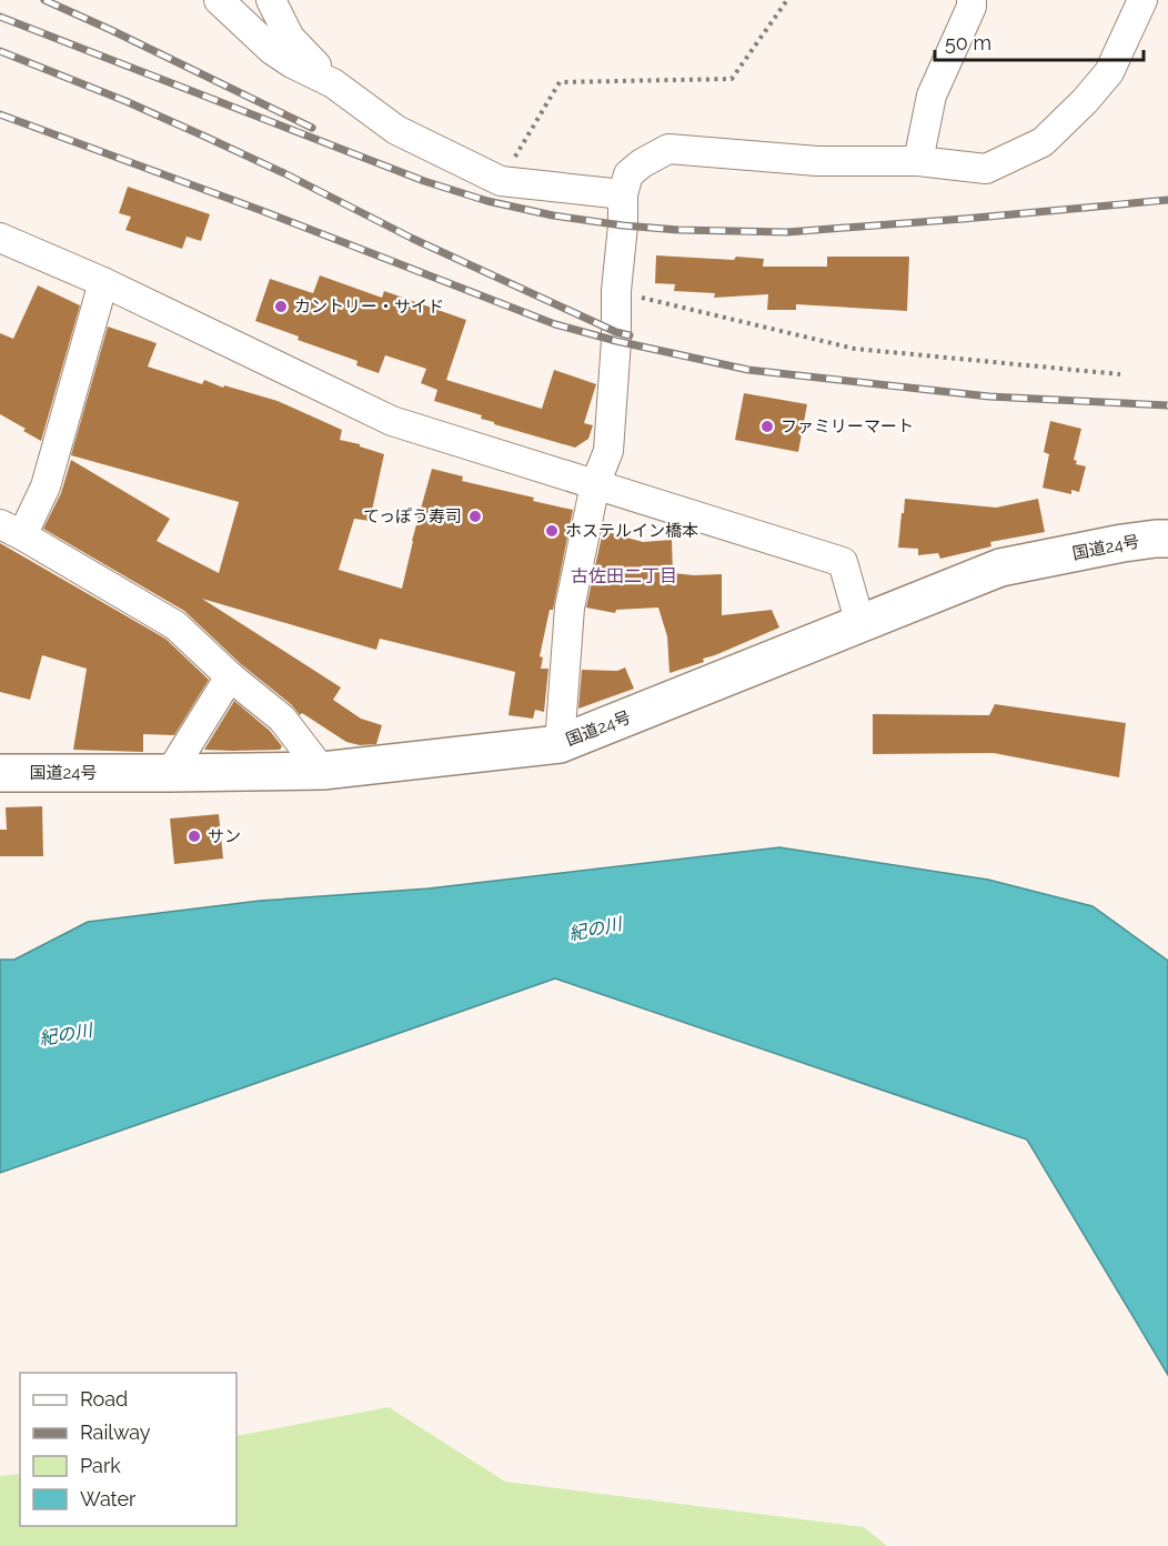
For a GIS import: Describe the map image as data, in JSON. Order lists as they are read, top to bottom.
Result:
{
  "streets": {
    "highway": ["国道24号"]
  },
  "districts": ["古佐田二丁目"],
  "water": ["紀の川"],
  "places": [
    "カントリー・サイド",
    "ファミリーマート",
    "てっぽう寿司",
    "ホステルイン橋本",
    "サン"
  ],
  "legend": [
    "Road",
    "Railway",
    "Park",
    "Water"
  ],
  "scale_bar": "50 m"
}
